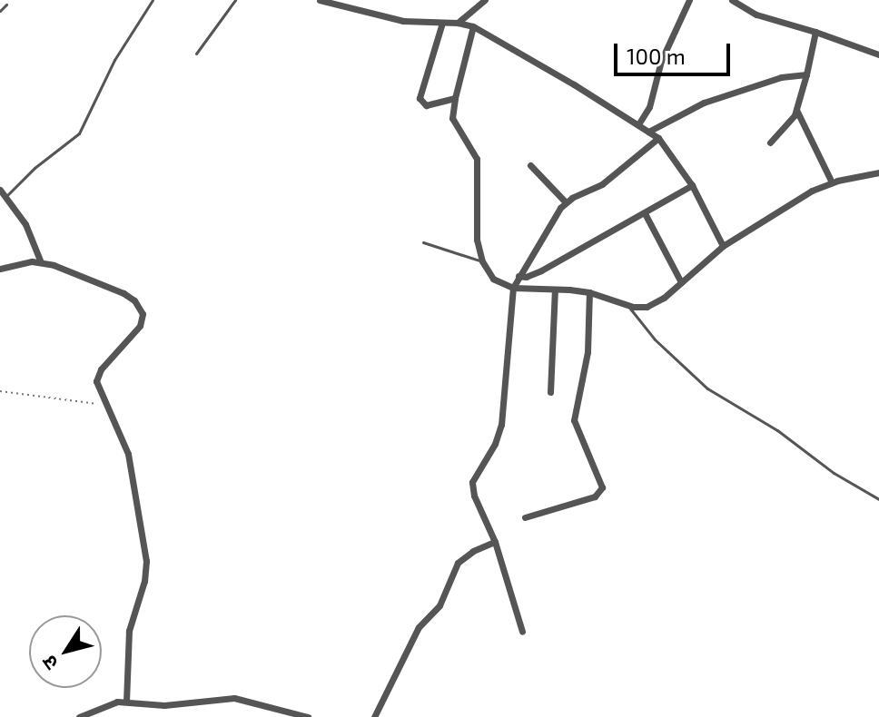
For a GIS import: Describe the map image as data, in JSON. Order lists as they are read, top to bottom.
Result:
{
  "scale_bar": "100 m",
  "north": "bottom left"
}
